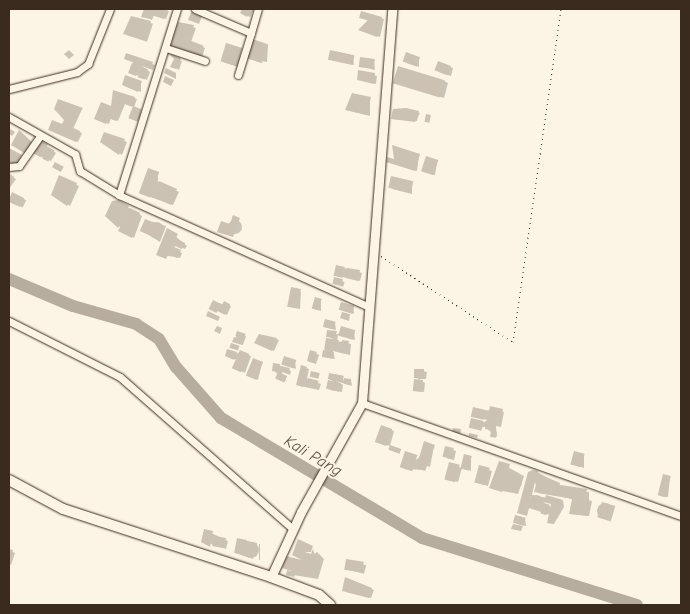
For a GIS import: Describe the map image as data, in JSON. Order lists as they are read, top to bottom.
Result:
{
  "water": ["Kali Pang"]
}
